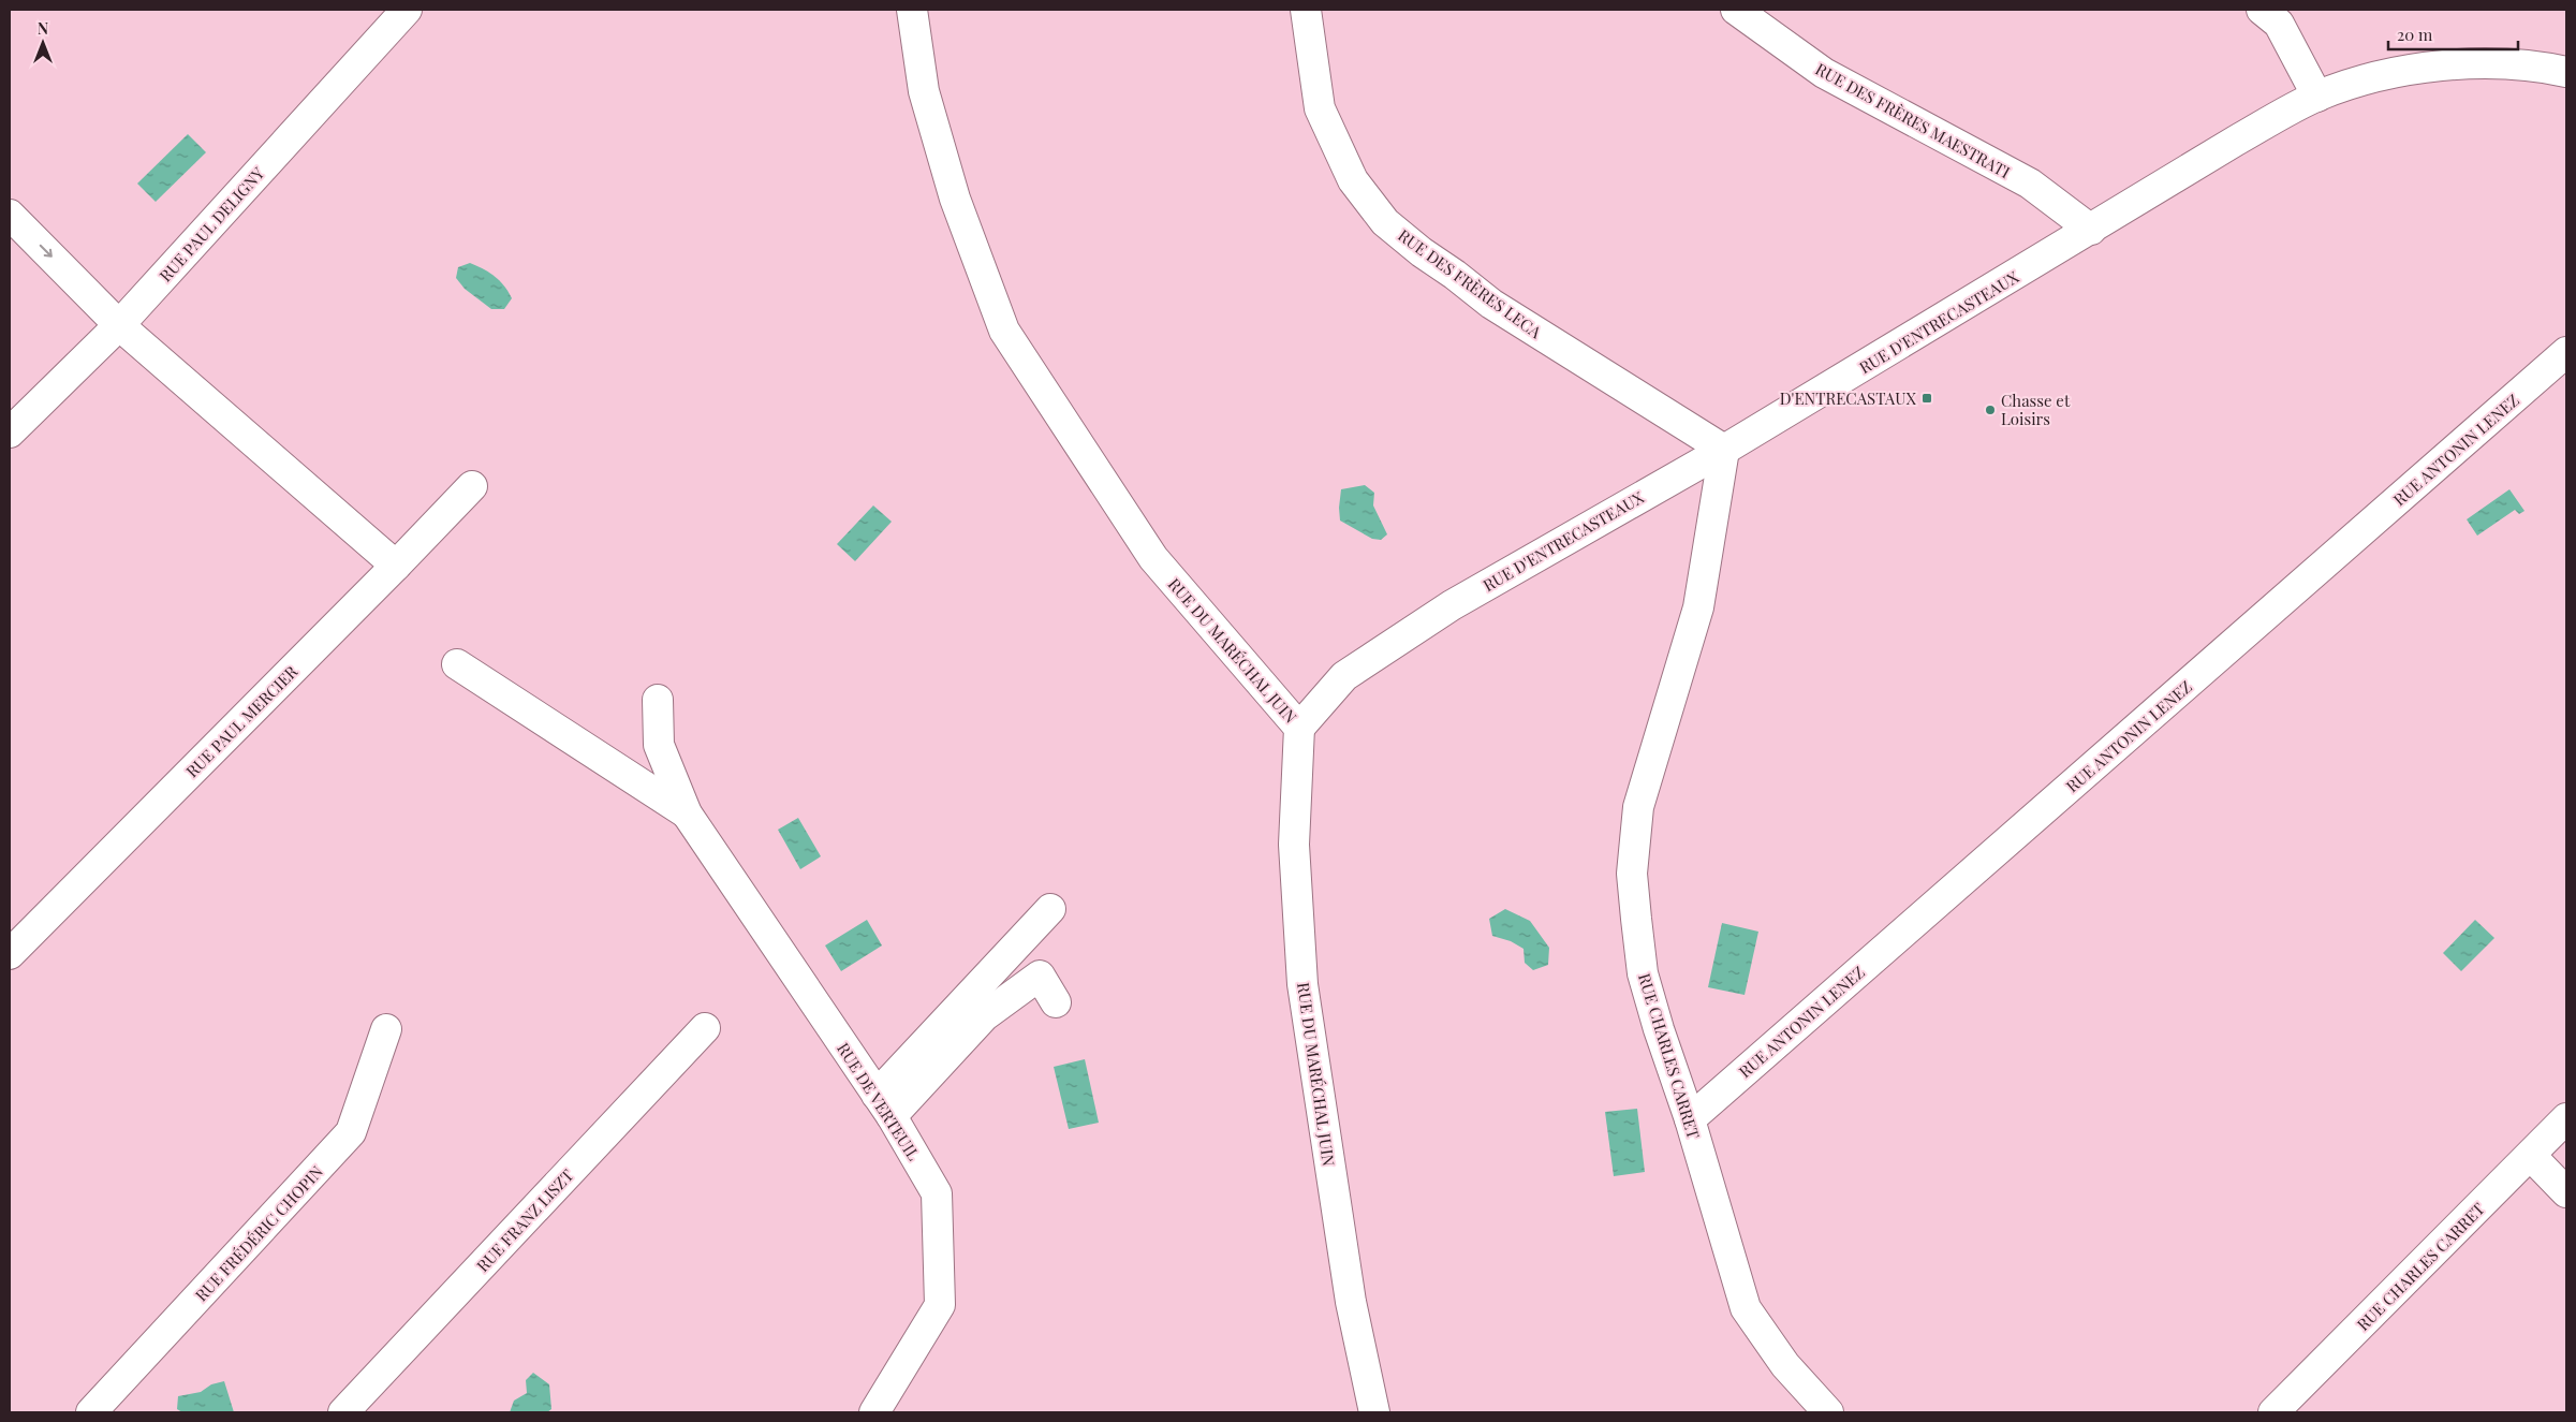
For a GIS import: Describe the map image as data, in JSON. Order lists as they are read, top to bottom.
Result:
{
  "streets": {
    "street": [
      "RUE DES FRÈRES MAESTRATI",
      "RUE PAUL DELIGNY",
      "RUE DES FRÈRES LECA",
      "RUE D'ENTRECASTEAUX",
      "RUE ANTONIN LENEZ",
      "RUE DU MARÉCHAL JUIN",
      "RUE PAUL MERCIER",
      "RUE CHARLES CARRET",
      "RUE DE VERTEUIL",
      "RUE FRANZ LISZT",
      "RUE FRÉDÉRIC CHOPIN"
    ]
  },
  "crossings": [
    ["RUE DES FRÈRES MAESTRATI", "RUE D'ENTRECASTEAUX"],
    ["RUE DES FRÈRES LECA", "RUE D'ENTRECASTEAUX"],
    ["RUE DES FRÈRES LECA", "RUE CHARLES CARRET"],
    ["RUE D'ENTRECASTEAUX", "RUE DU MARÉCHAL JUIN"],
    ["RUE D'ENTRECASTEAUX", "RUE CHARLES CARRET"],
    ["RUE ANTONIN LENEZ", "RUE CHARLES CARRET"]
  ],
  "places": {
    "transit": ["D'ENTRECASTAUX"],
    "other": ["Chasse et Loisirs"]
  },
  "scale_bar": "20 m",
  "north": "top"
}
